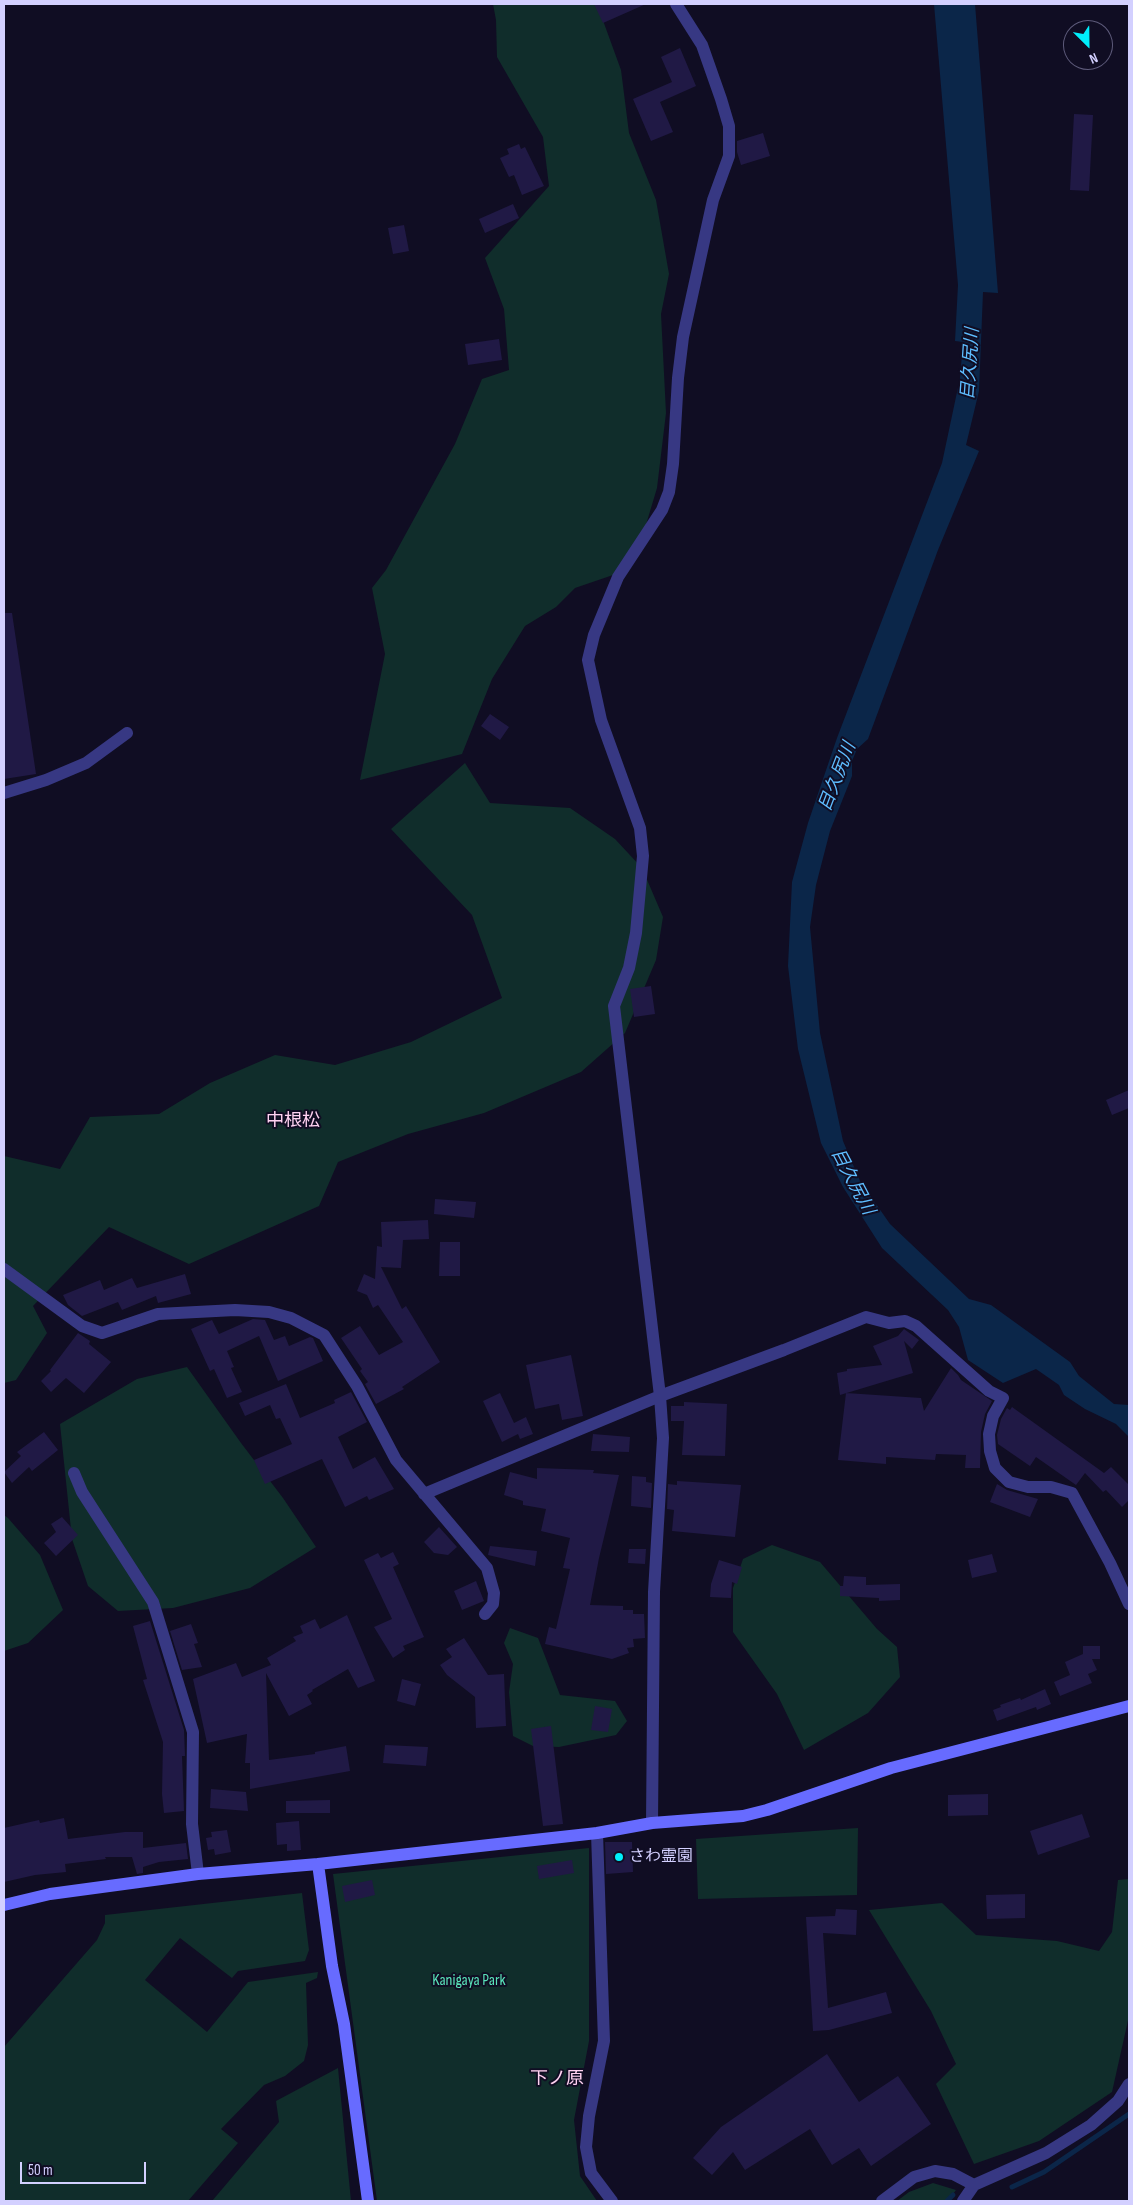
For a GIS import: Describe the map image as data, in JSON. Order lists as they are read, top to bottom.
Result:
{
  "districts": ["中根松", "下ノ原"],
  "water": ["目久尻川"],
  "parks": ["Kanigaya Park"],
  "places": ["さわ霊園"],
  "scale_bar": "50 m",
  "north": "bottom right"
}
